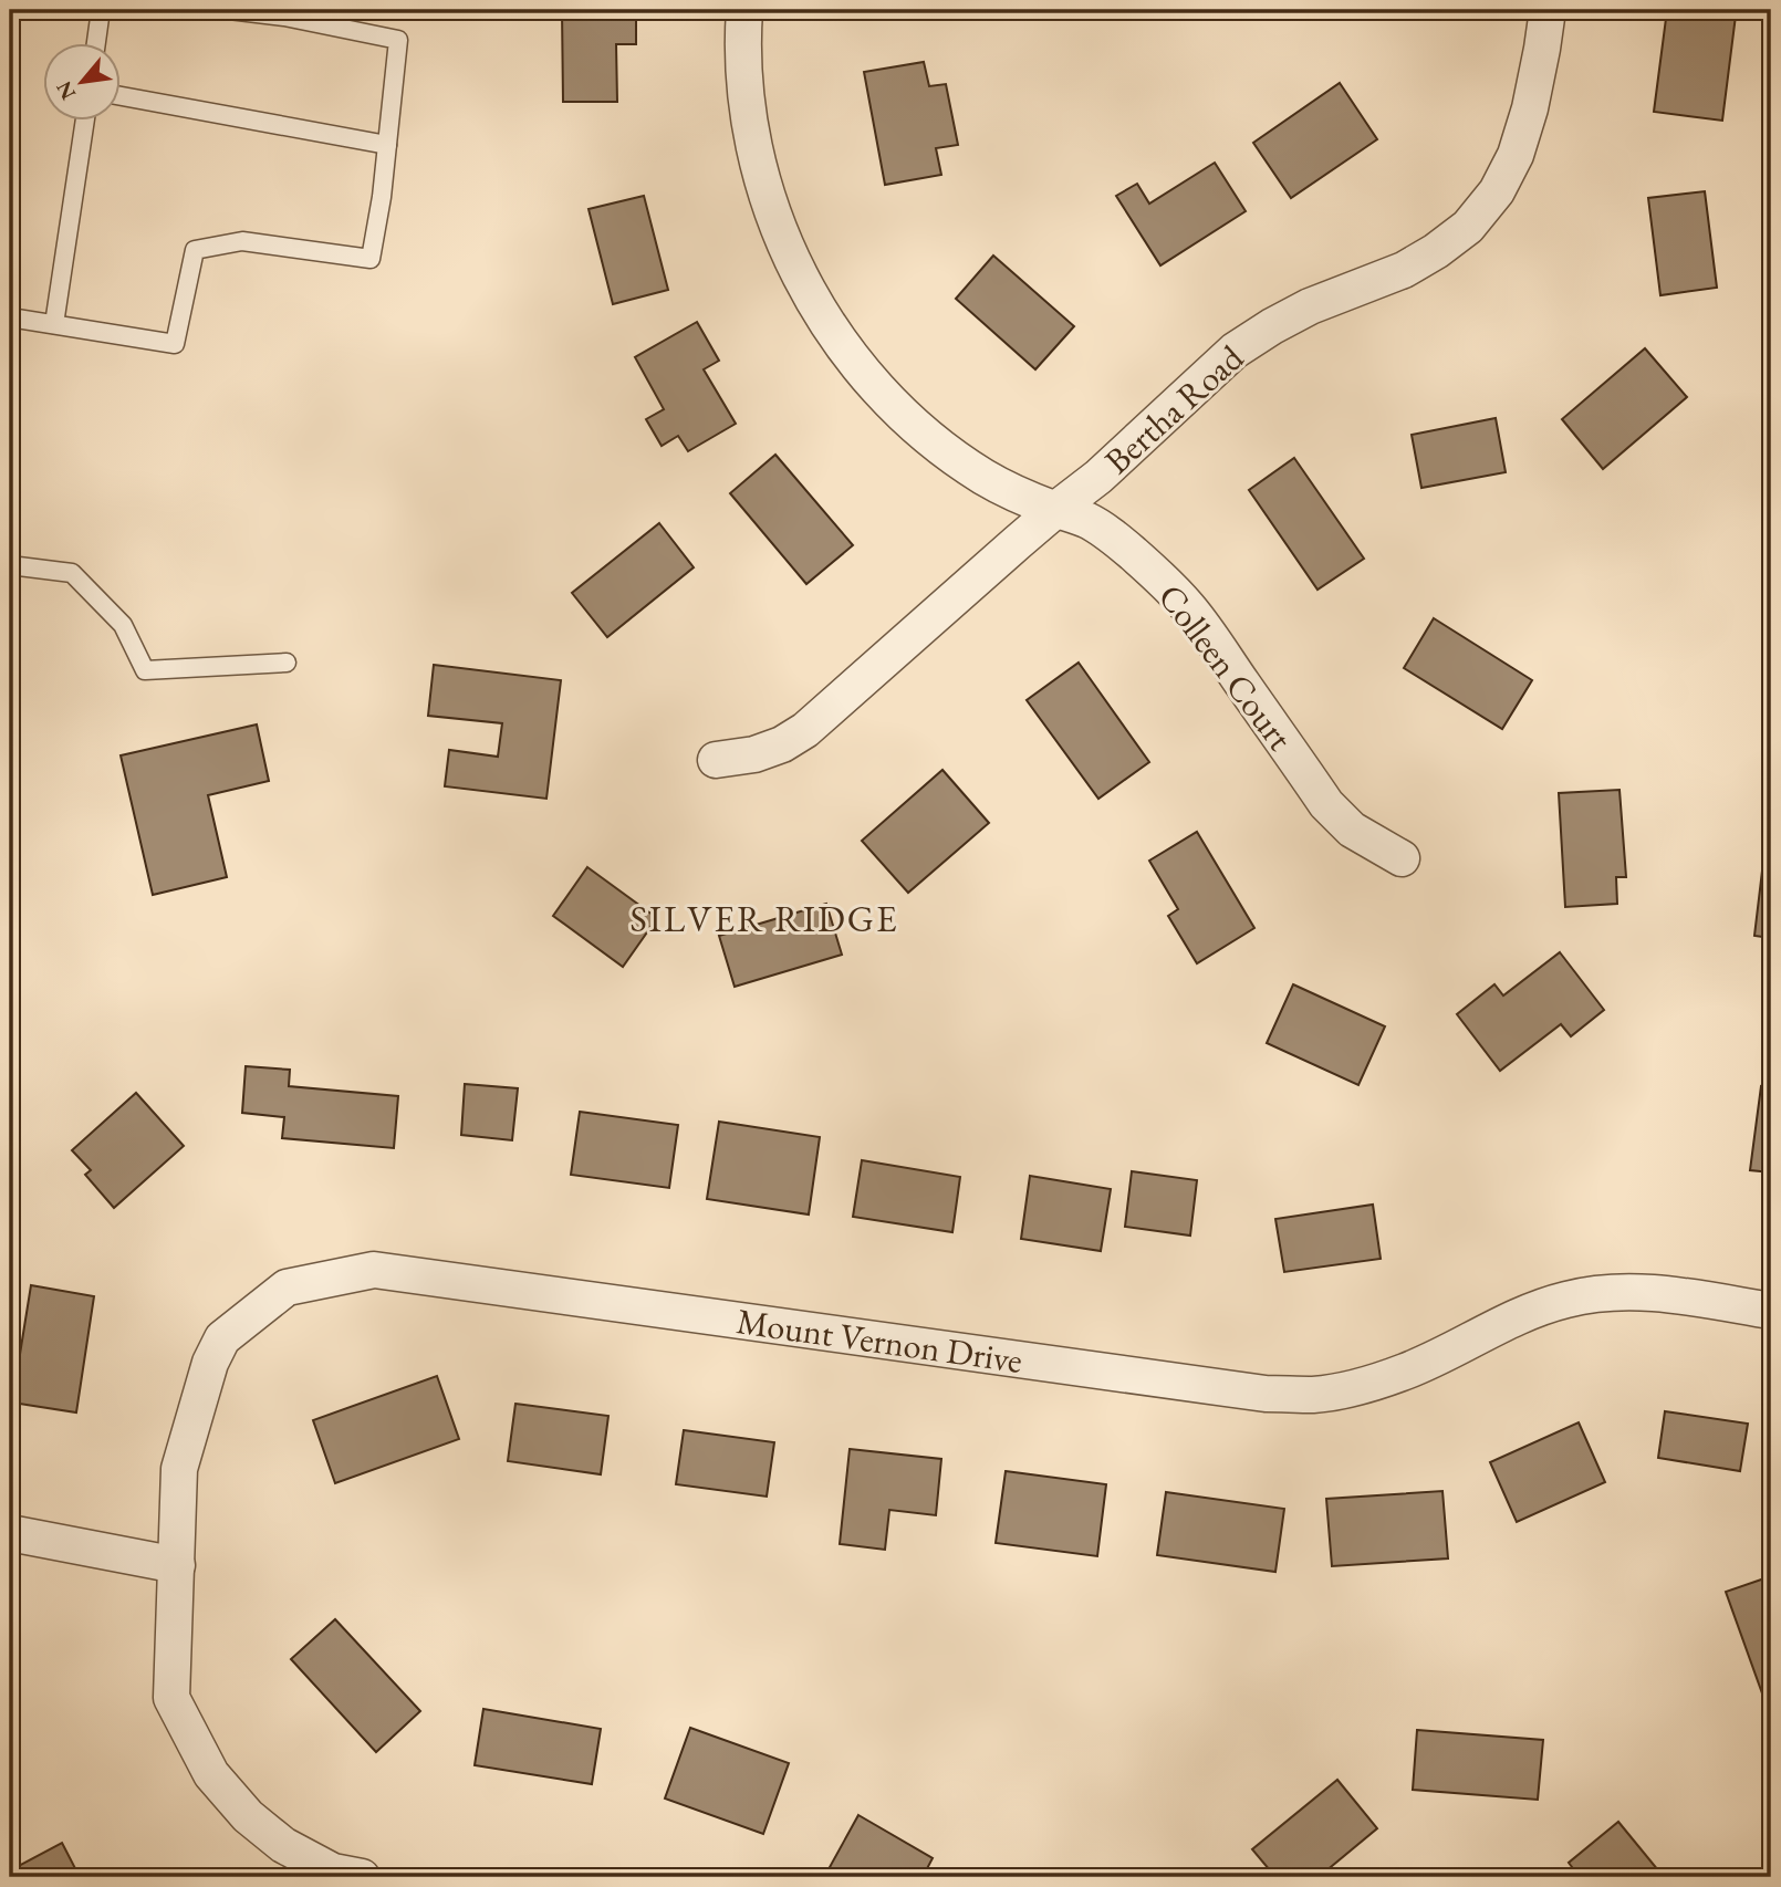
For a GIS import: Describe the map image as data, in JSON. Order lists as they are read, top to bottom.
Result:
{
  "streets": {
    "street": ["Bertha Road", "Colleen Court", "Mount Vernon Drive"]
  },
  "crossings": [
    ["Bertha Road", "Colleen Court"]
  ],
  "districts": ["SILVER RIDGE"],
  "north": "bottom left"
}
